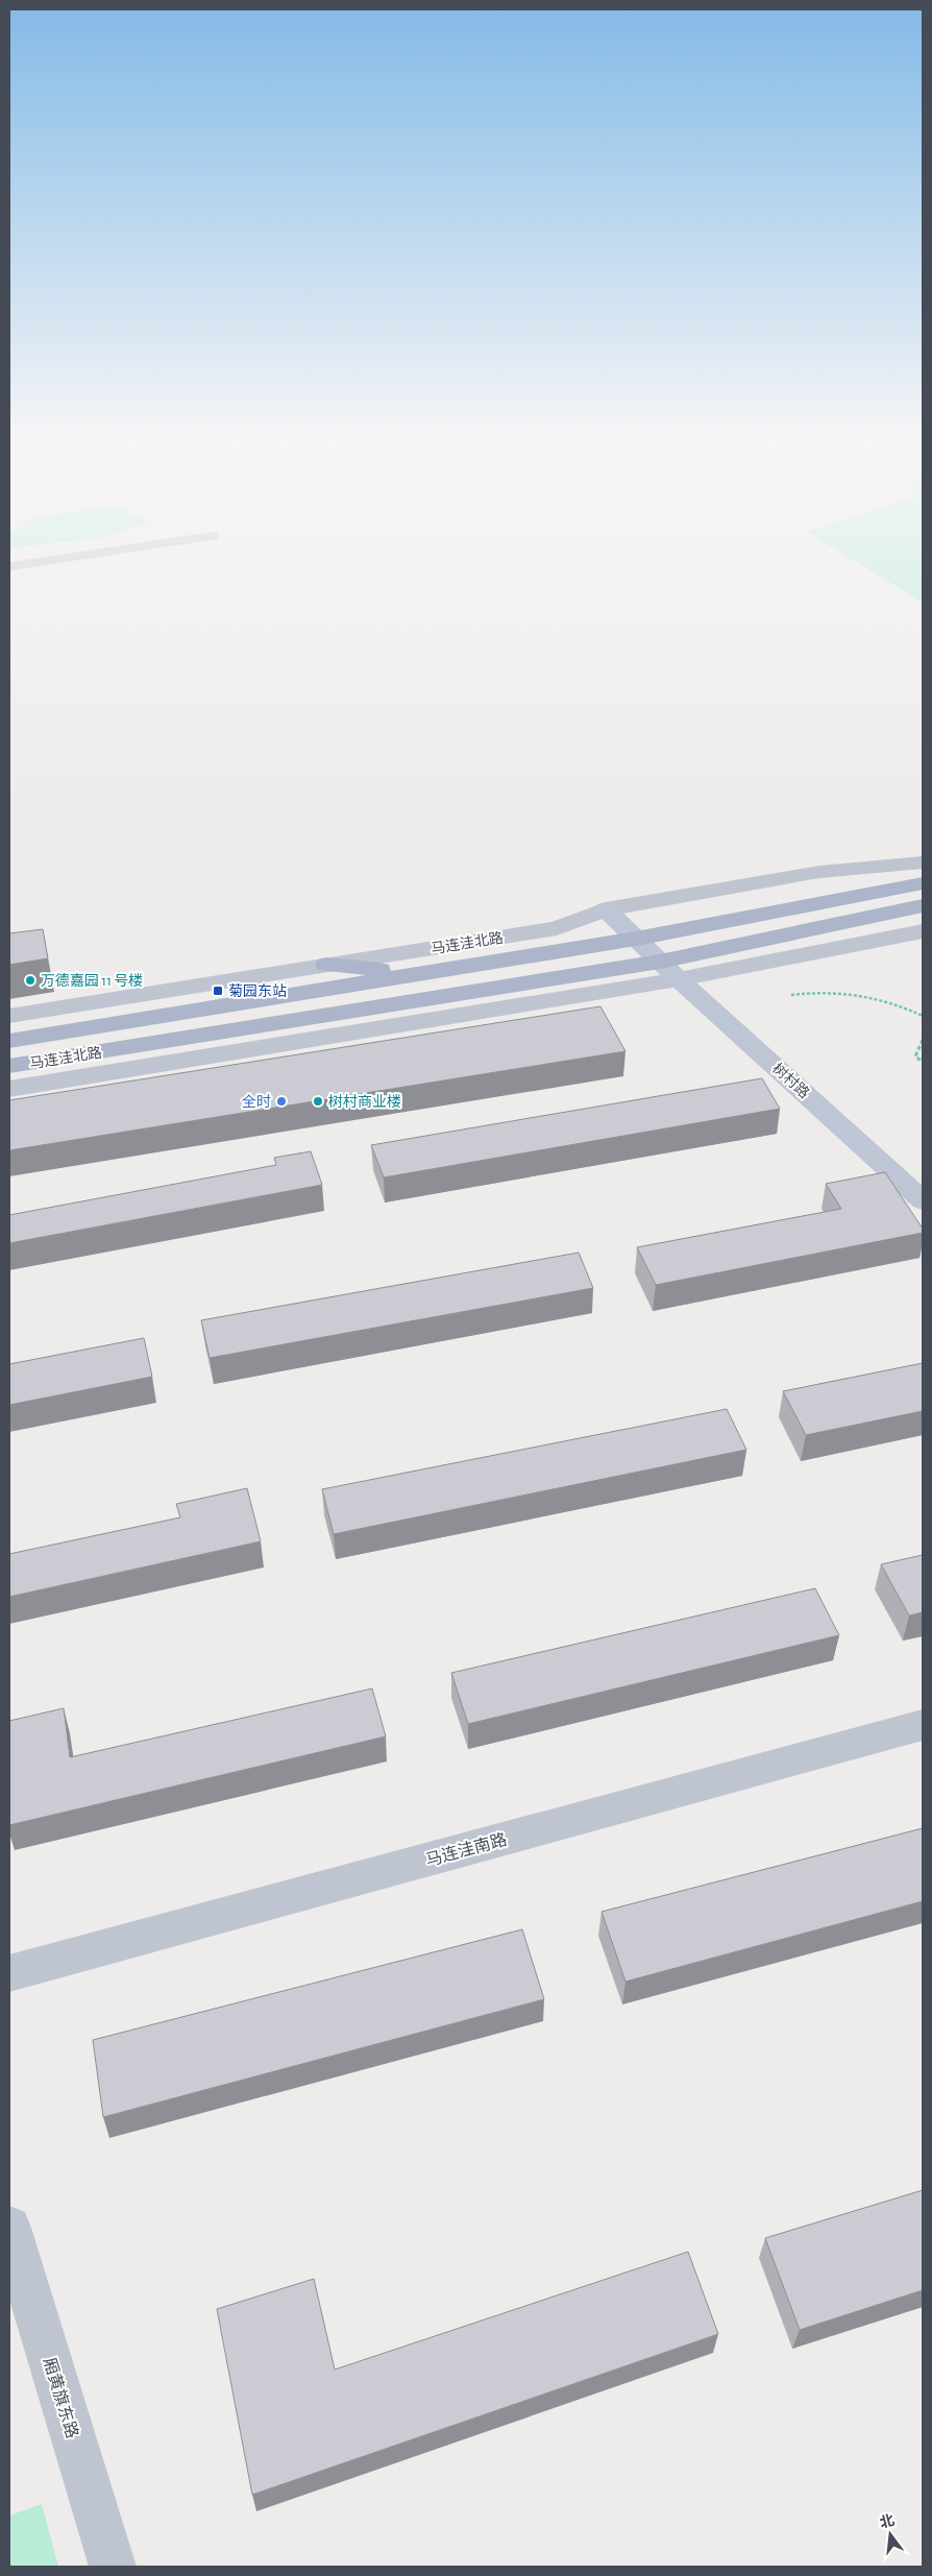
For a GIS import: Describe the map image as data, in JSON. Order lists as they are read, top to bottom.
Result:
{
  "streets": {
    "main road": ["马连洼北路", "树村路"],
    "street": ["马连洼南路", "厢黄旗东路"]
  },
  "crossings": [
    ["马连洼北路", "树村路"]
  ],
  "places": {
    "other": ["万德嘉园 11 号楼", "全时", "树村商业楼"],
    "transit": ["菊园东站"]
  },
  "north": "top"
}
